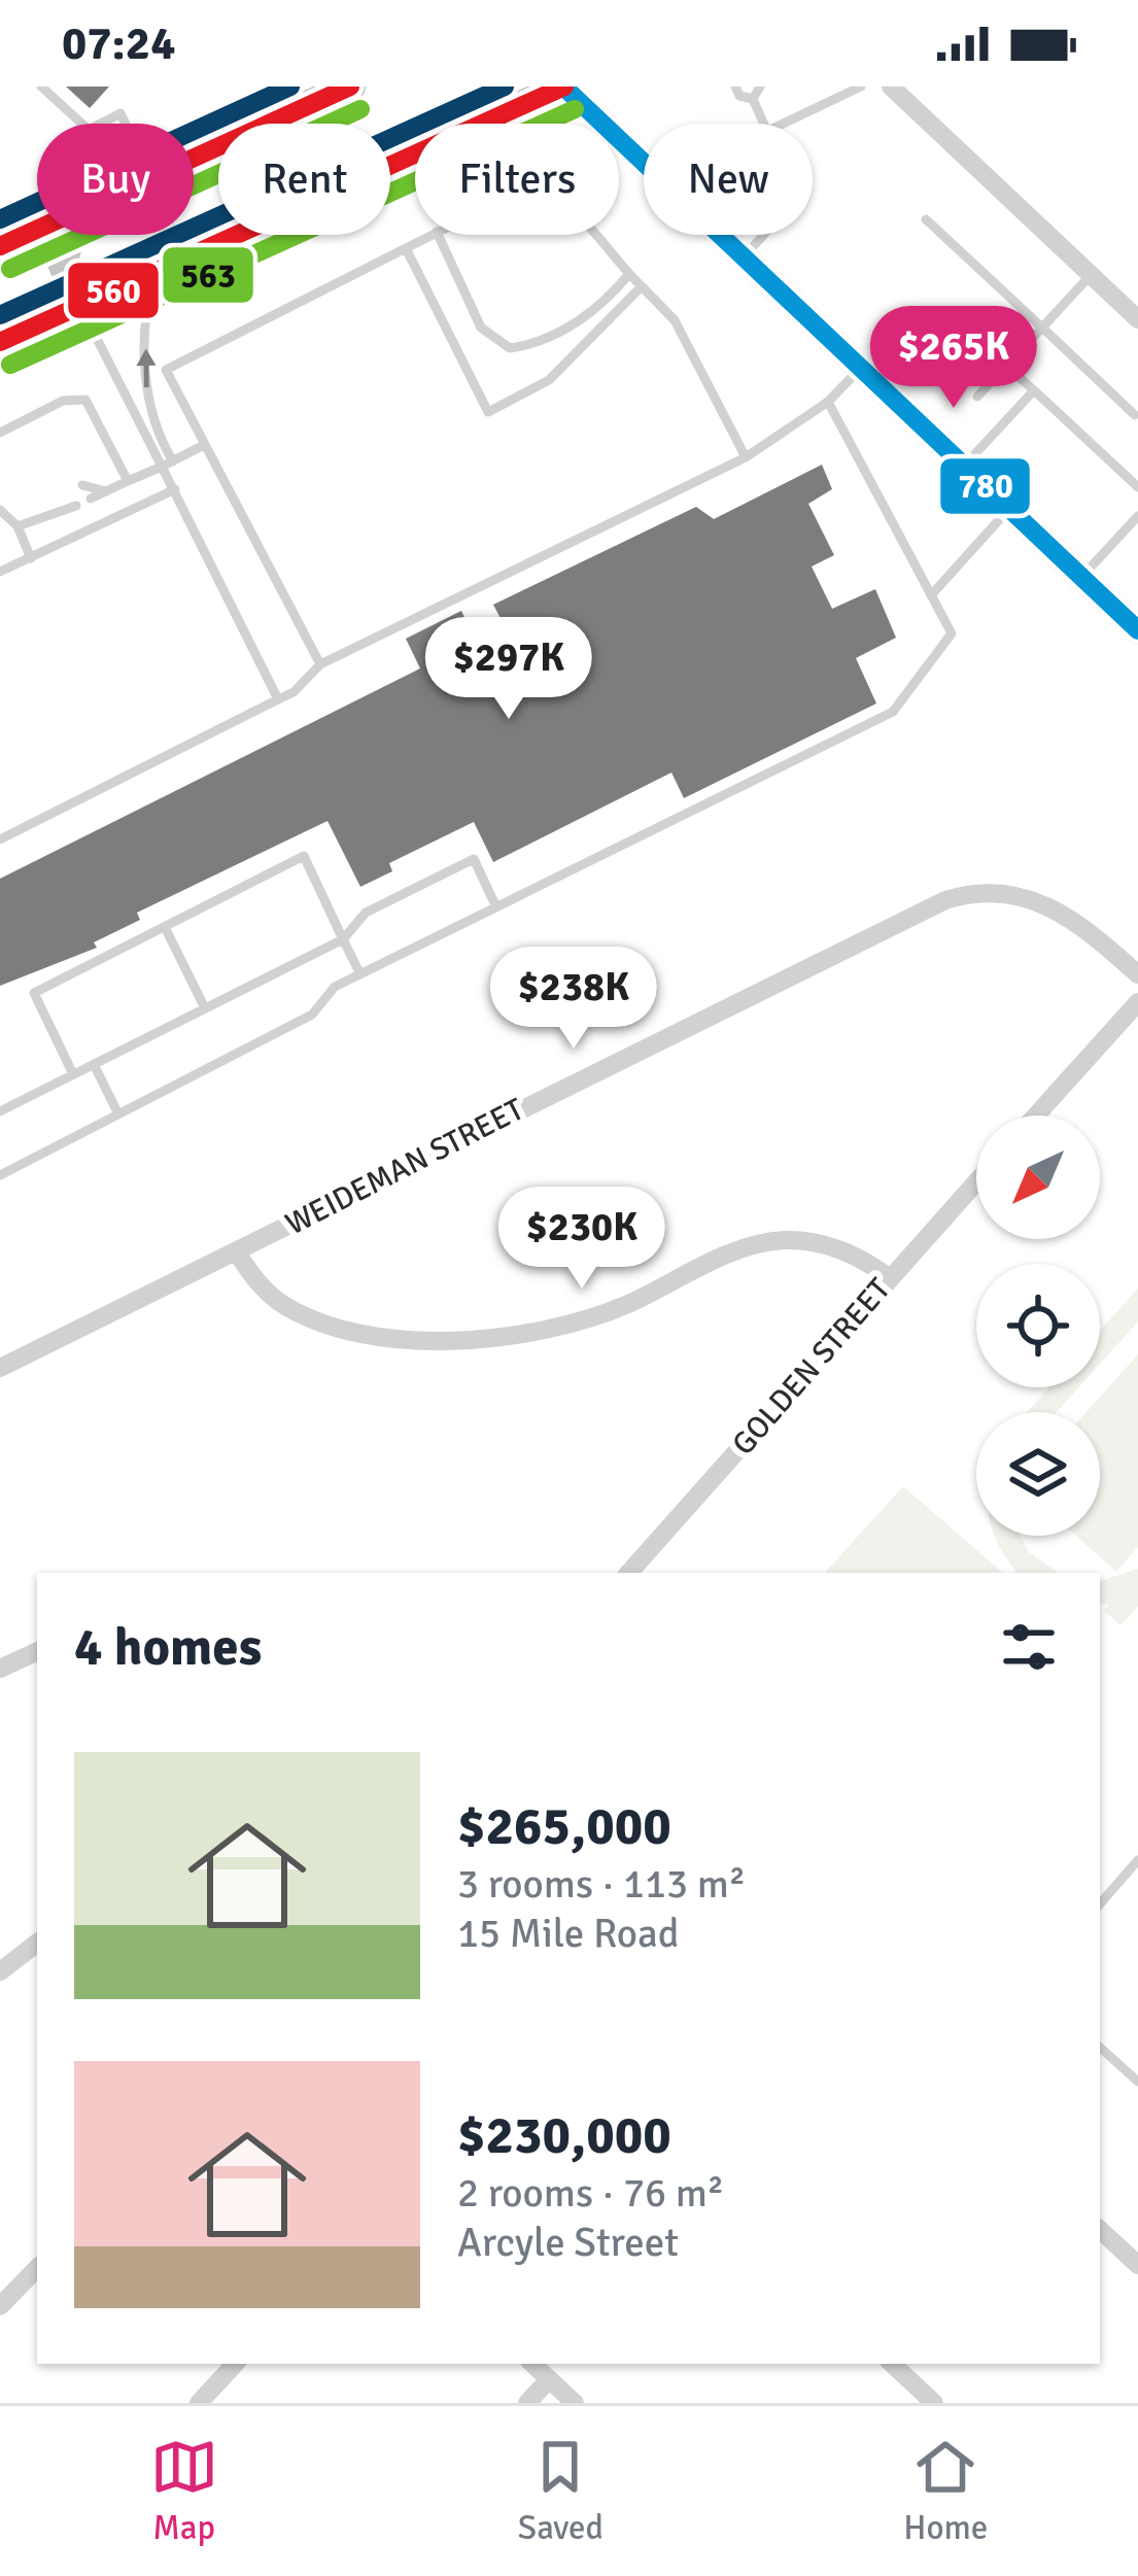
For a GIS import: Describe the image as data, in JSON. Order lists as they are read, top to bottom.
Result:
{
  "streets": {
    "street": ["WEIDEMAN STREET", "GOLDEN STREET"]
  },
  "lines": ["transit line 780", "transit line 560", "transit line 563"],
  "north": "bottom left",
  "page": {
    "status": "07:24",
    "chip": [
      "Buy",
      "Rent",
      "Filters",
      "New"
    ],
    "price": [
      "$265K",
      "$297K",
      "$238K",
      "$230K"
    ],
    "heading": "4 homes",
    "list": [
      {
        "name": "$265,000",
        "note": "3 rooms · 113 m² · 15 Mile Road"
      },
      {
        "name": "$230,000",
        "note": "2 rooms · 76 m² · Arcyle Street"
      }
    ],
    "tabs": ["Map", "Saved", "Home"]
  }
}
